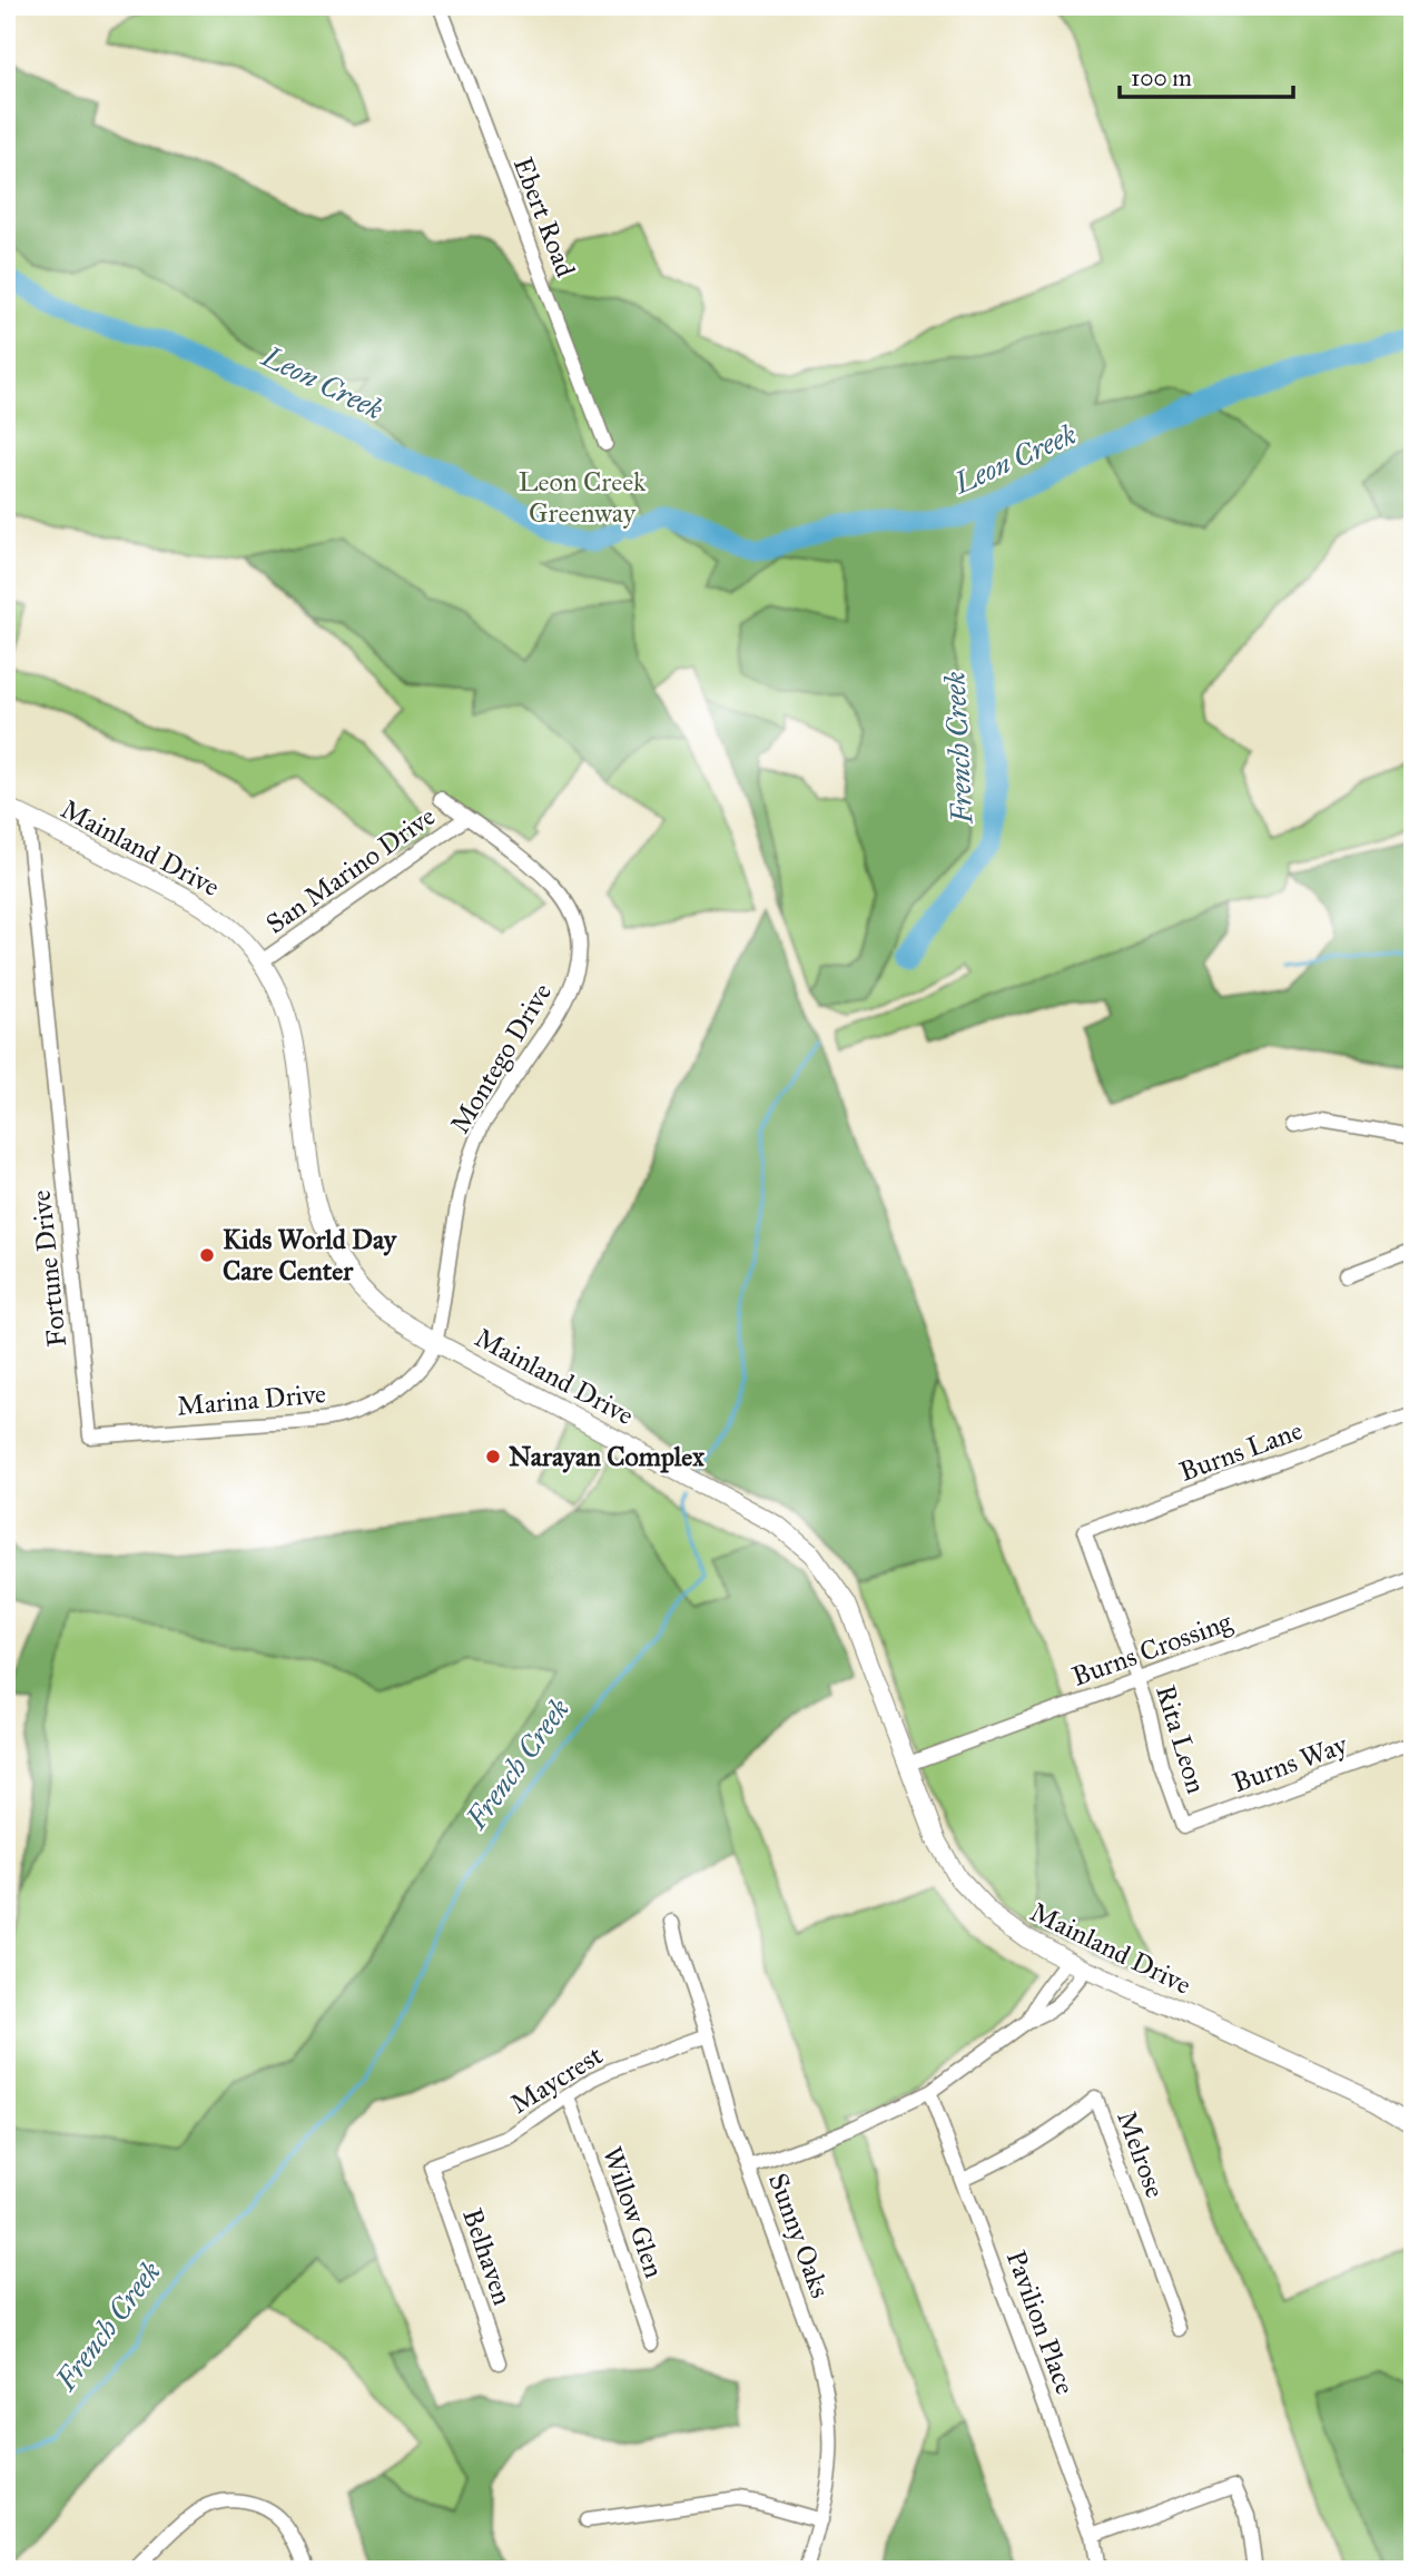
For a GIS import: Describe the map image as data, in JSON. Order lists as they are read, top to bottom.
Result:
{
  "streets": {
    "main road": ["Mainland Drive"],
    "street": [
      "Ebert Road",
      "San Marino Drive",
      "Montego Drive",
      "Fortune Drive",
      "Marina Drive",
      "Burns Lane",
      "Burns Crossing",
      "Rita Leon",
      "Burns Way",
      "Maycrest",
      "Melrose",
      "Willow Glen",
      "Sunny Oaks",
      "Belhaven",
      "Pavilion Place"
    ]
  },
  "crossings": [
    ["Mainland Drive", "San Marino Drive"],
    ["Mainland Drive", "Montego Drive"],
    ["Mainland Drive", "Fortune Drive"],
    ["Mainland Drive", "Marina Drive"],
    ["Mainland Drive", "Burns Crossing"],
    ["San Marino Drive", "Montego Drive"],
    ["Montego Drive", "Marina Drive"],
    ["Fortune Drive", "Marina Drive"],
    ["Burns Lane", "Rita Leon"],
    ["Burns Crossing", "Rita Leon"],
    ["Rita Leon", "Burns Way"],
    ["Maycrest", "Willow Glen"],
    ["Maycrest", "Sunny Oaks"],
    ["Maycrest", "Belhaven"],
    ["Melrose", "Pavilion Place"]
  ],
  "water": ["Leon Creek", "French Creek"],
  "parks": ["Leon Creek Greenway"],
  "places": ["Kids World Day Care Center", "Narayan Complex"],
  "scale_bar": "100 m"
}
